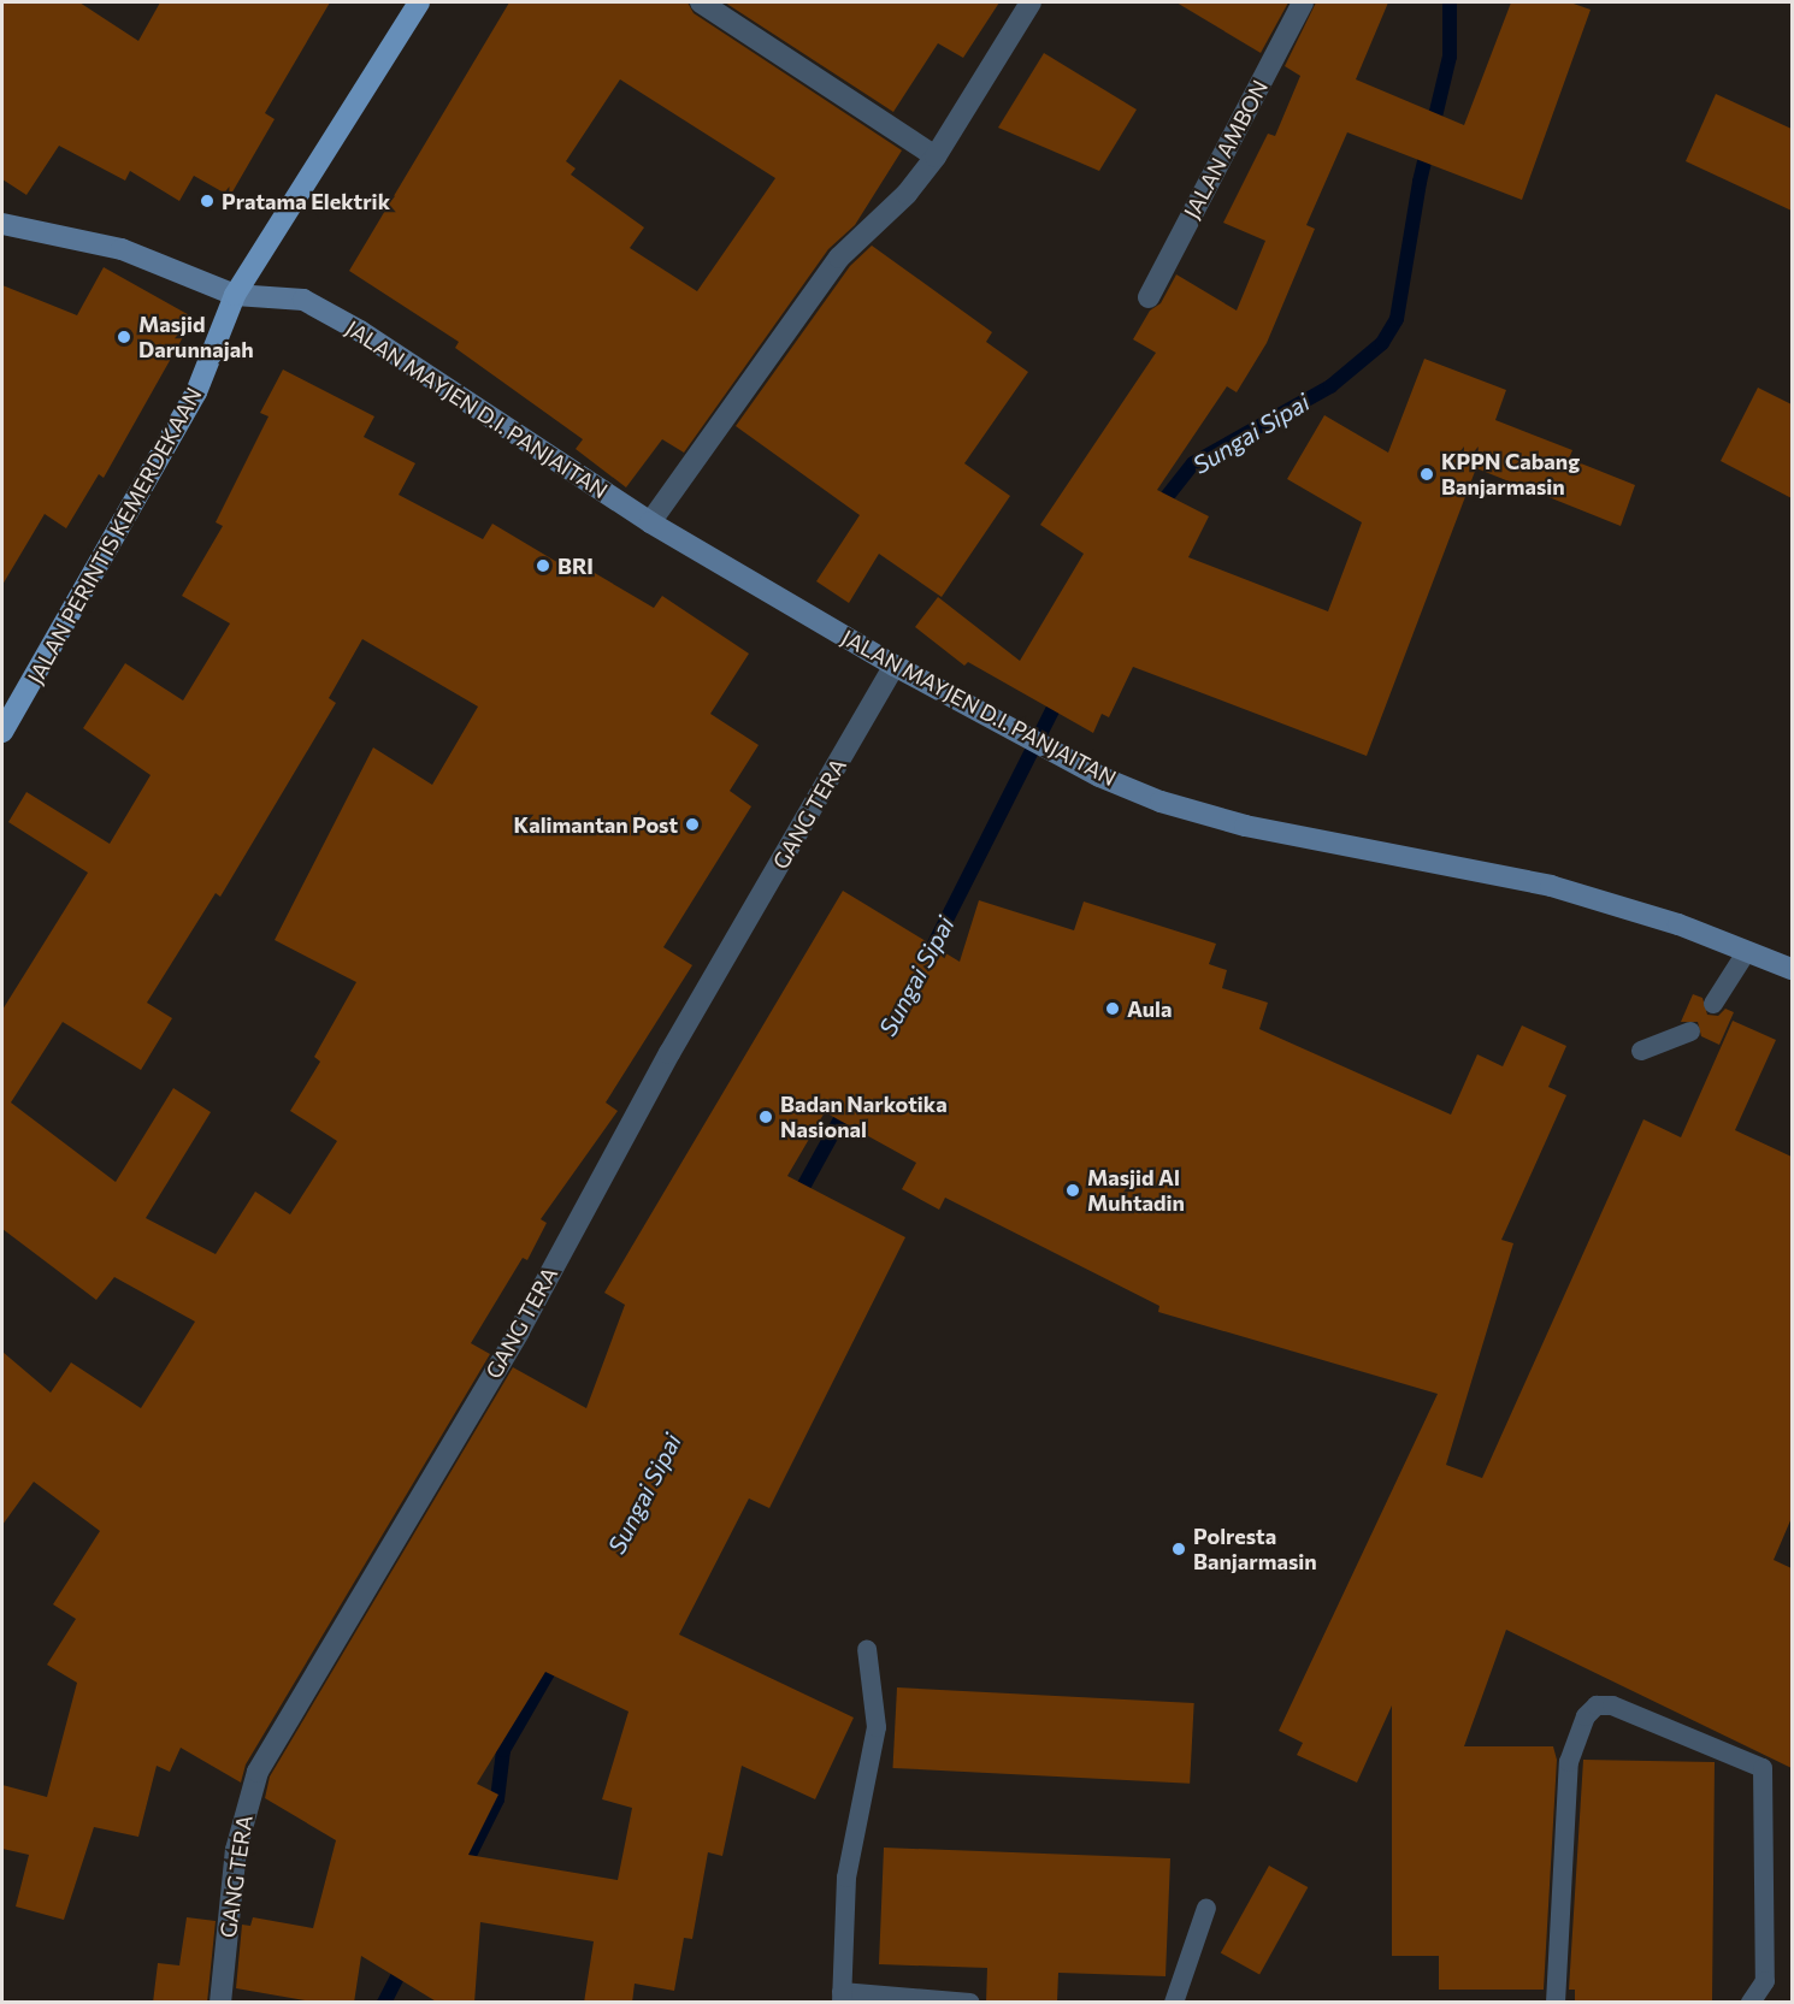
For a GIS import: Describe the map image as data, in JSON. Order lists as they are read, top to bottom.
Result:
{
  "streets": {
    "main road": ["JALAN MAYJEN D.I. PANJAITAN", "JALAN PERINTIS KEMERDEKAAN"],
    "street": ["JALAN AMBON", "GANG TERA"]
  },
  "crossings": [
    ["JALAN MAYJEN D.I. PANJAITAN", "JALAN PERINTIS KEMERDEKAAN"],
    ["JALAN MAYJEN D.I. PANJAITAN", "GANG TERA"]
  ],
  "water": ["Sungai Sipai"],
  "places": [
    "Pratama Elektrik",
    "Masjid Darunnajah",
    "KPPN Cabang Banjarmasin",
    "BRI",
    "Kalimantan Post",
    "Aula",
    "Badan Narkotika Nasional",
    "Masjid Al Muhtadin",
    "Polresta Banjarmasin"
  ]
}
